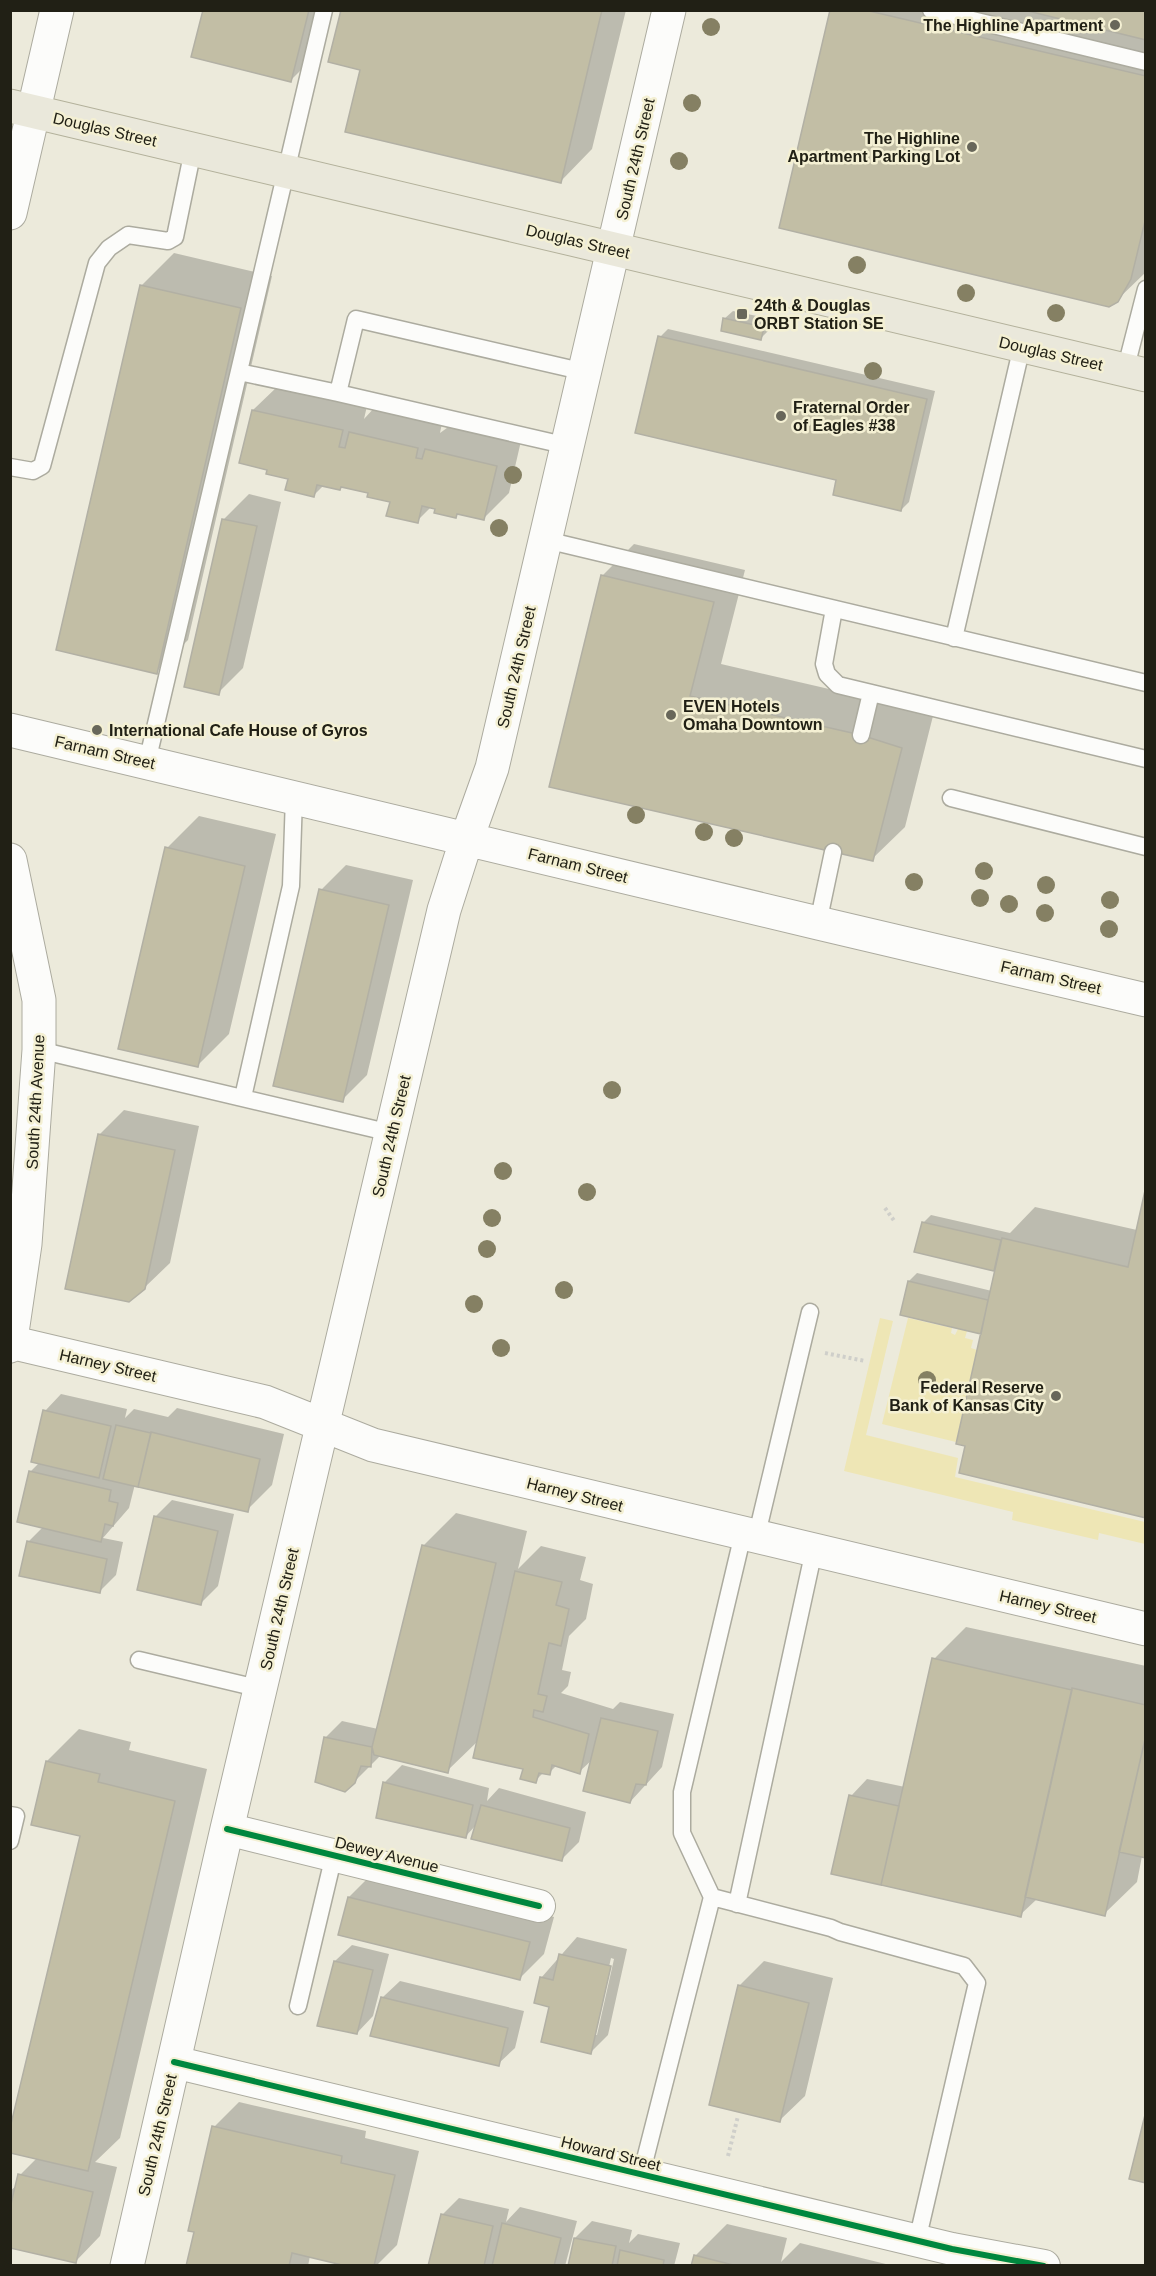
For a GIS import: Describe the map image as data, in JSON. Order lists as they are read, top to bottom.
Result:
{
  "streets": {
    "highway": ["Douglas Street"],
    "main road": [
      "South 24th Street",
      "Farnam Street",
      "South 24th Avenue",
      "Harney Street"
    ],
    "street": ["Dewey Avenue", "Howard Street"]
  },
  "crossings": [
    ["Douglas Street", "South 24th Street"],
    ["South 24th Street", "Farnam Street"],
    ["South 24th Street", "Harney Street"],
    ["South 24th Street", "Dewey Avenue"],
    ["South 24th Street", "Howard Street"],
    ["South 24th Avenue", "Harney Street"]
  ],
  "places": {
    "other": [
      "The Highline Apartment",
      "The Highline Apartment Parking Lot",
      "Fraternal Order of Eagles #38",
      "EVEN Hotels Omaha Downtown",
      "International Cafe House of Gyros",
      "Federal Reserve Bank of Kansas City"
    ],
    "transit": ["24th & Douglas ORBT Station SE"]
  }
}
